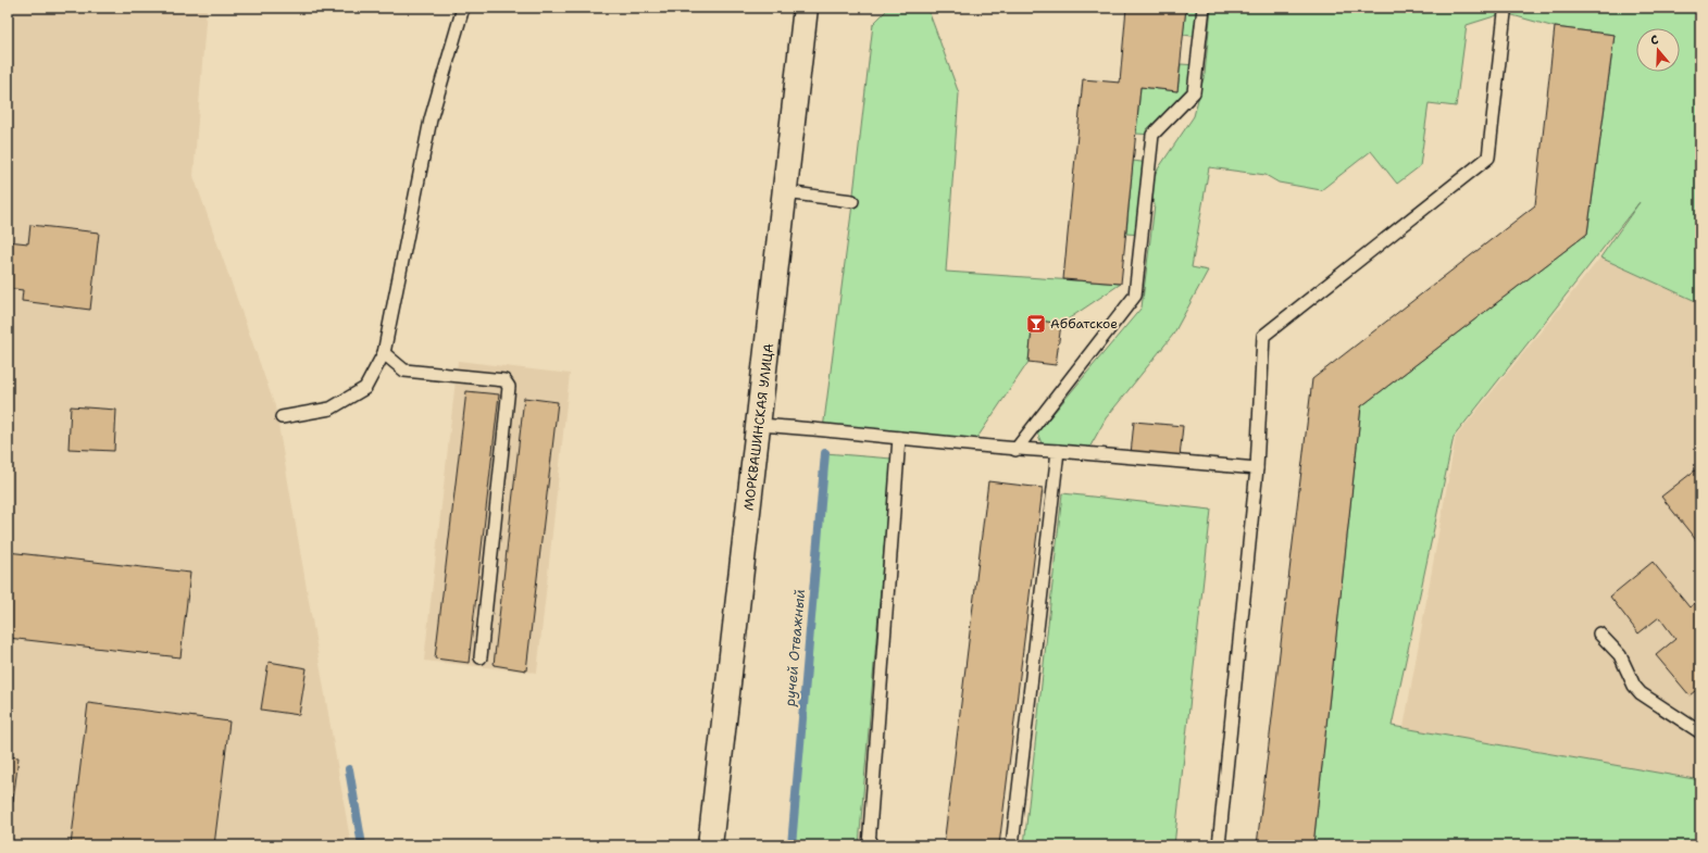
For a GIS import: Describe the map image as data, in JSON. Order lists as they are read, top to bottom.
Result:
{
  "streets": {
    "street": ["МОРКВАШИНСКАЯ УЛИЦА"]
  },
  "water": ["ручей Отважный"],
  "places": {
    "bar": ["Аббатское"]
  },
  "north": "top"
}
